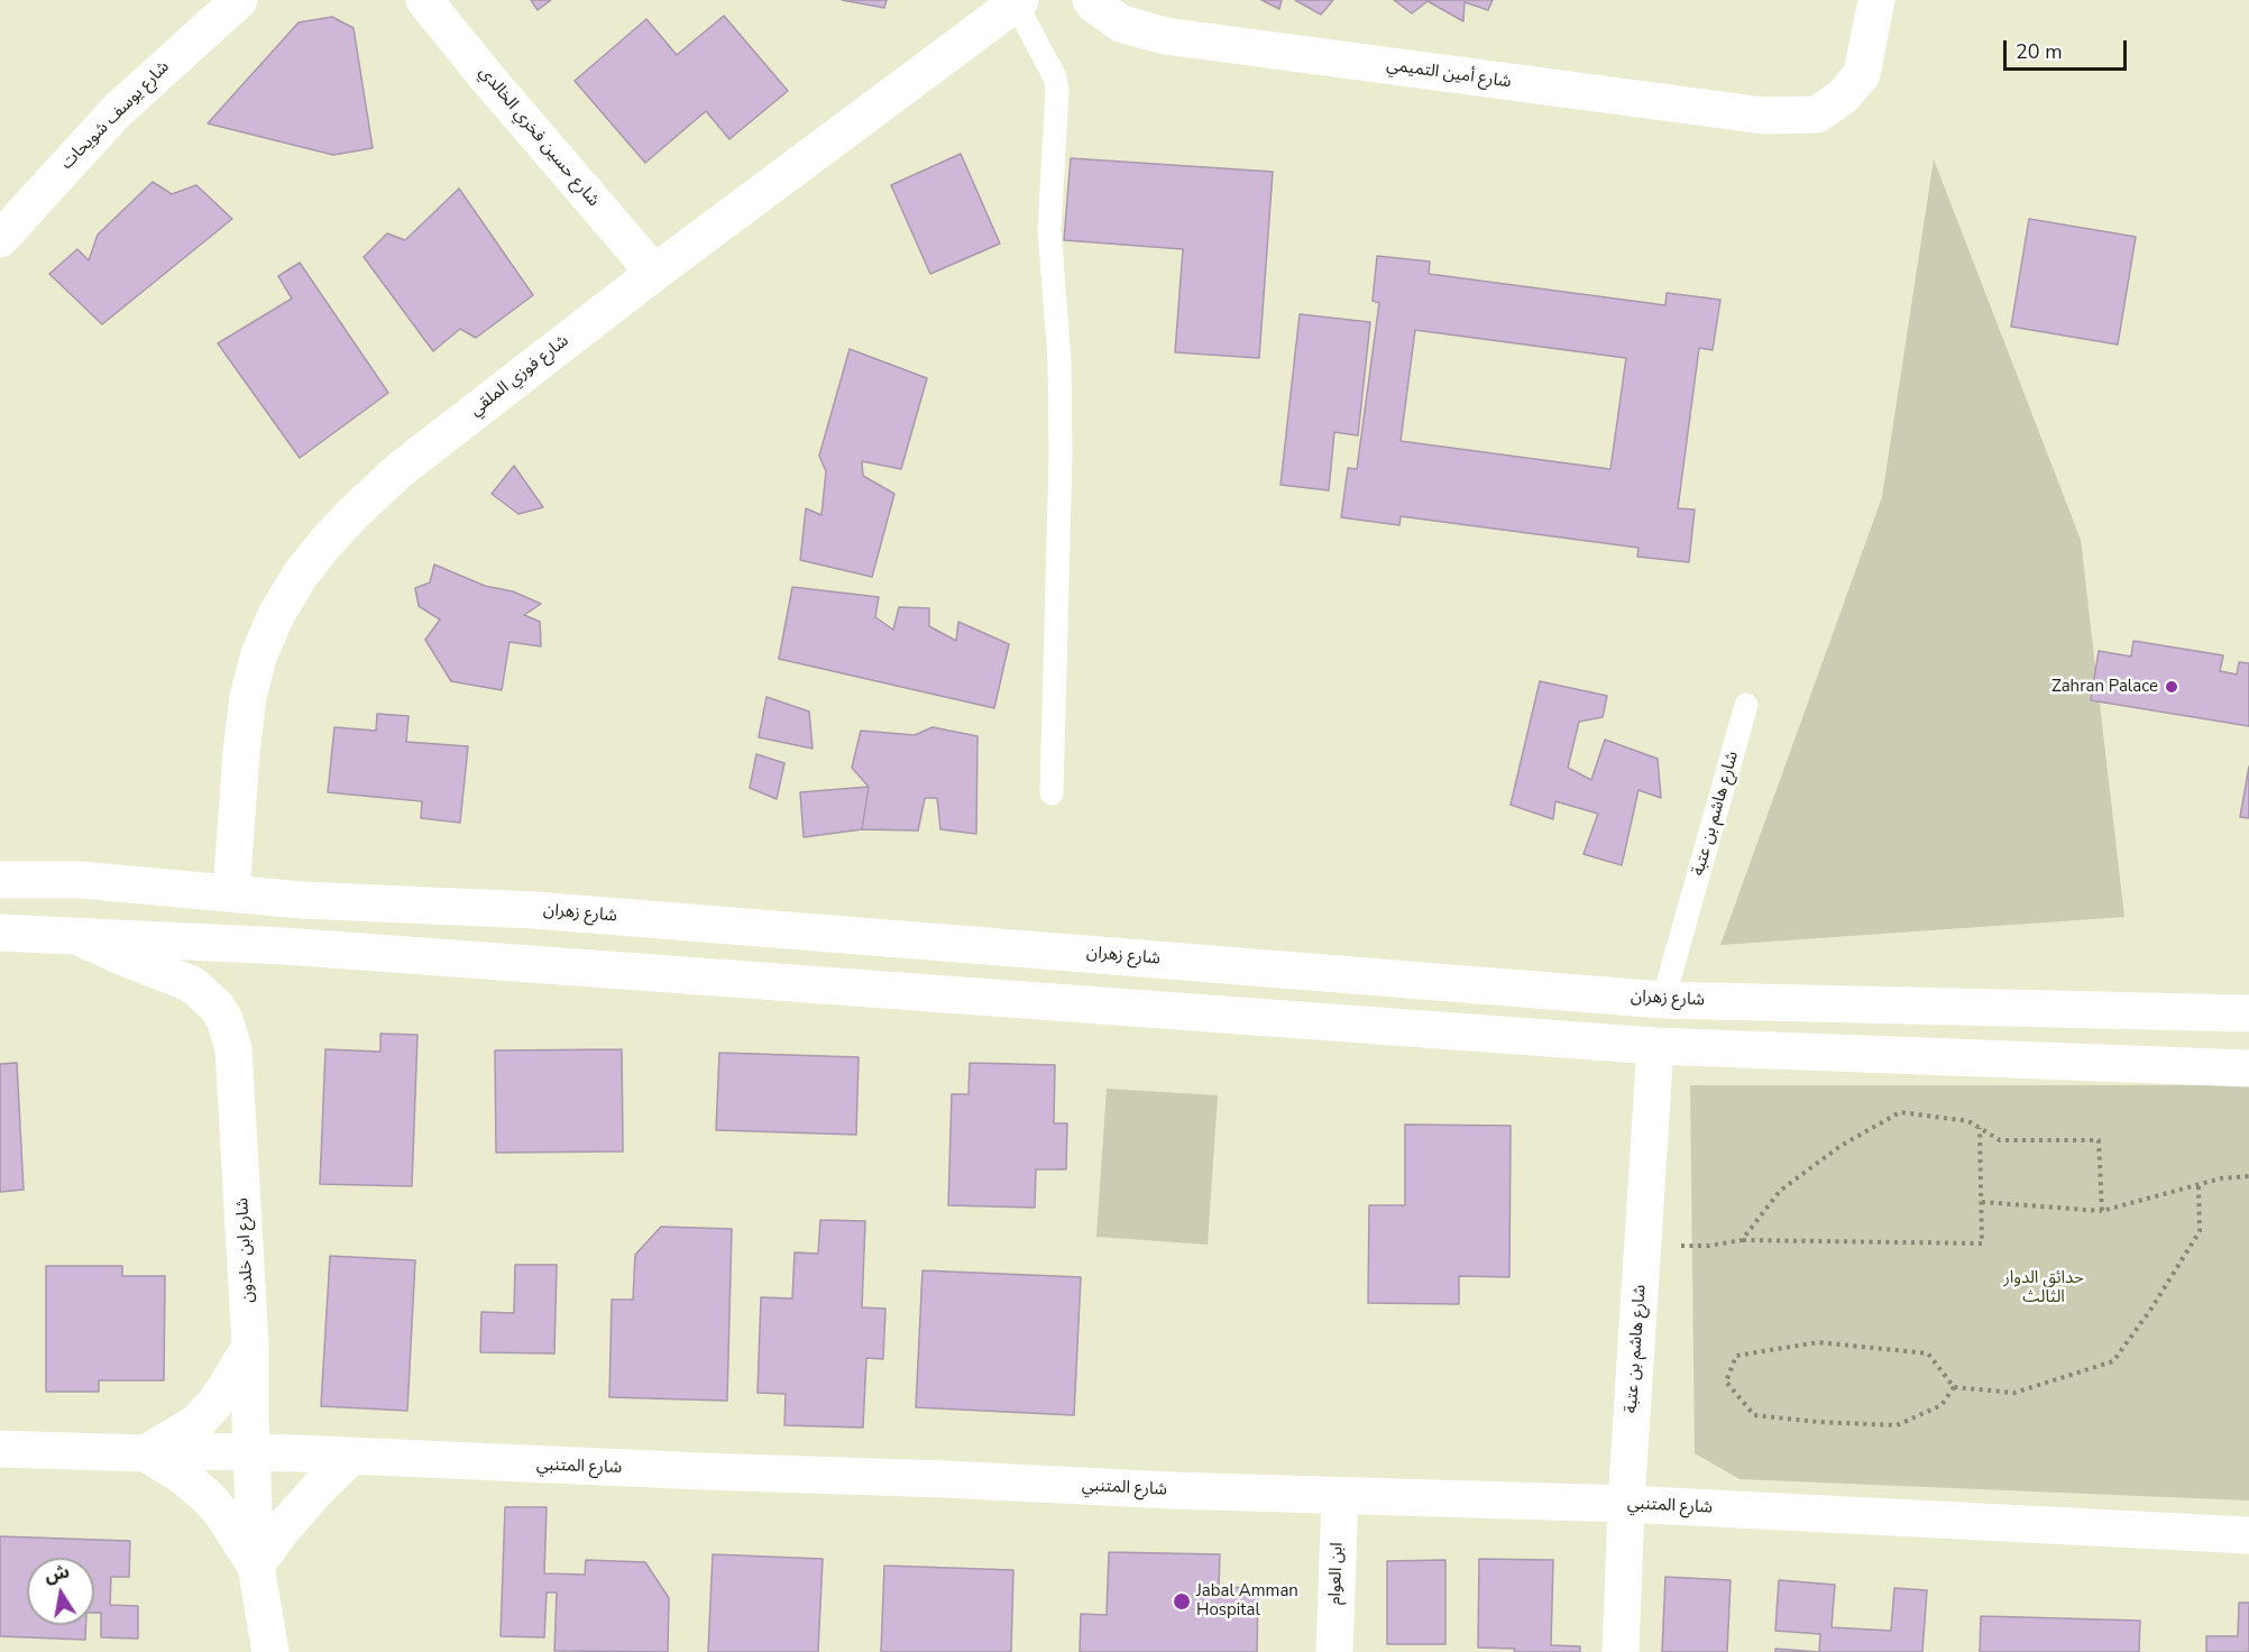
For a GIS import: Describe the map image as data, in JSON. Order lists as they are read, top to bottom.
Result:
{
  "streets": {
    "street": [
      "شارع أمين التميمي",
      "شارع يوسف شويحات",
      "شارع حسين فخري الخالدي",
      "شارع فوزي الملقي",
      "شارع هاشم بن عتبة",
      "شارع زهران",
      "شارع ابن خلدون",
      "شارع المتنبي",
      "ابن العوام"
    ]
  },
  "crossings": [
    ["شارع حسين فخري الخالدي", "شارع فوزي الملقي"],
    ["شارع فوزي الملقي", "شارع زهران"],
    ["شارع هاشم بن عتبة", "شارع زهران"],
    ["شارع هاشم بن عتبة", "شارع المتنبي"],
    ["شارع ابن خلدون", "شارع المتنبي"],
    ["شارع المتنبي", "ابن العوام"]
  ],
  "parks": ["حدائق الدوار الثالث"],
  "places": ["Zahran Palace", "Jabal Amman Hospital"],
  "scale_bar": "20 m",
  "north": "top"
}
